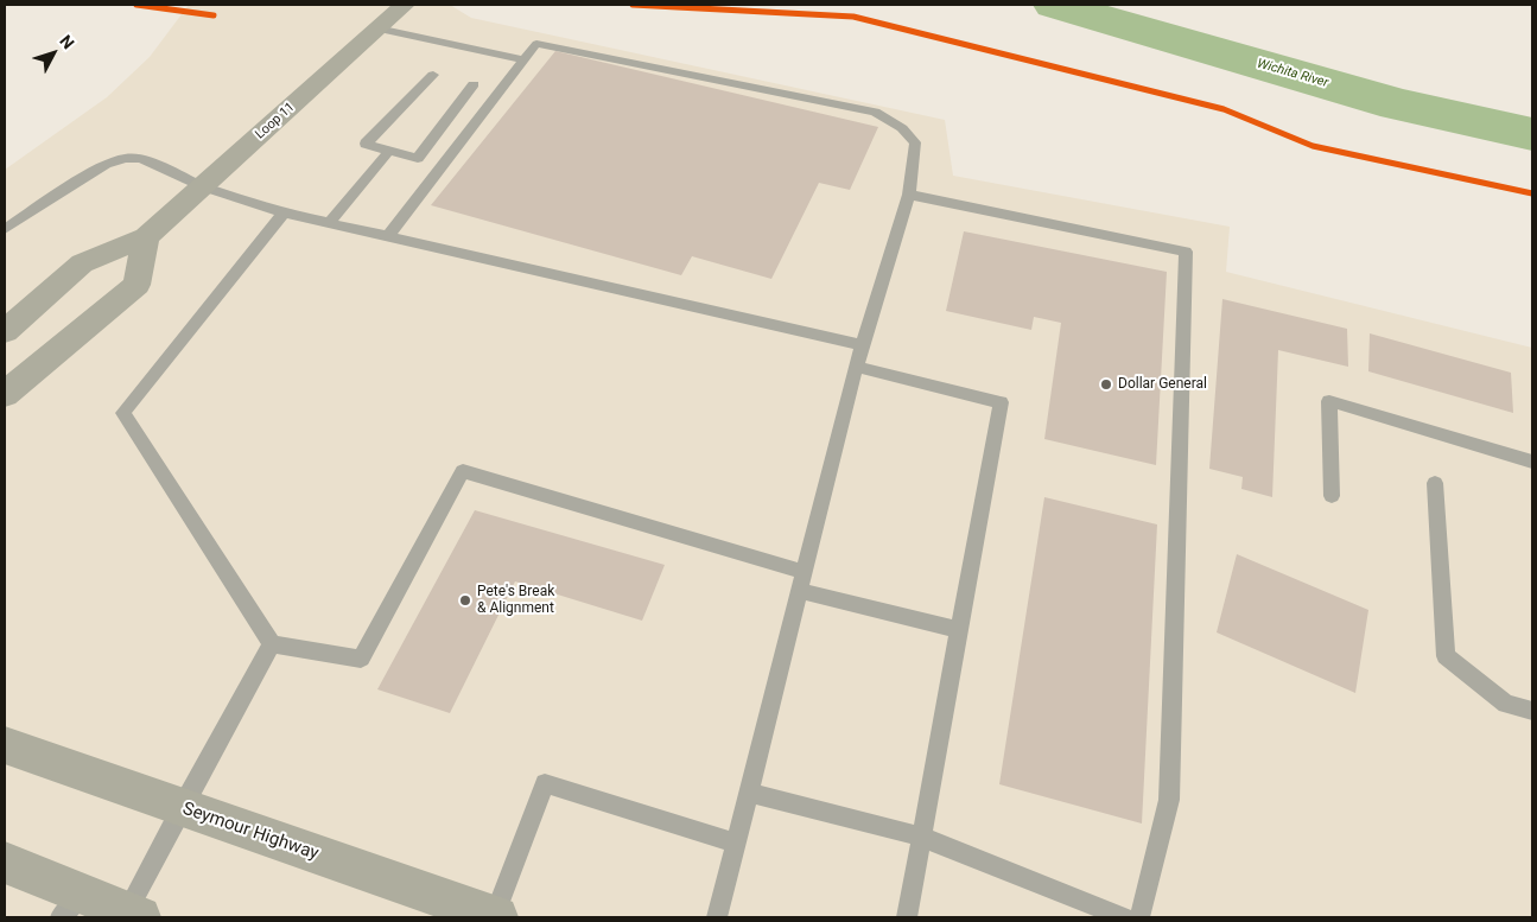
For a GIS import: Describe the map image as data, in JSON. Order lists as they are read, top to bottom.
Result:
{
  "streets": {
    "main road": ["Loop 11", "Seymour Highway"]
  },
  "water": ["Wichita River"],
  "places": ["Dollar General", "Pete's Break & Alignment"],
  "north": "top right"
}
